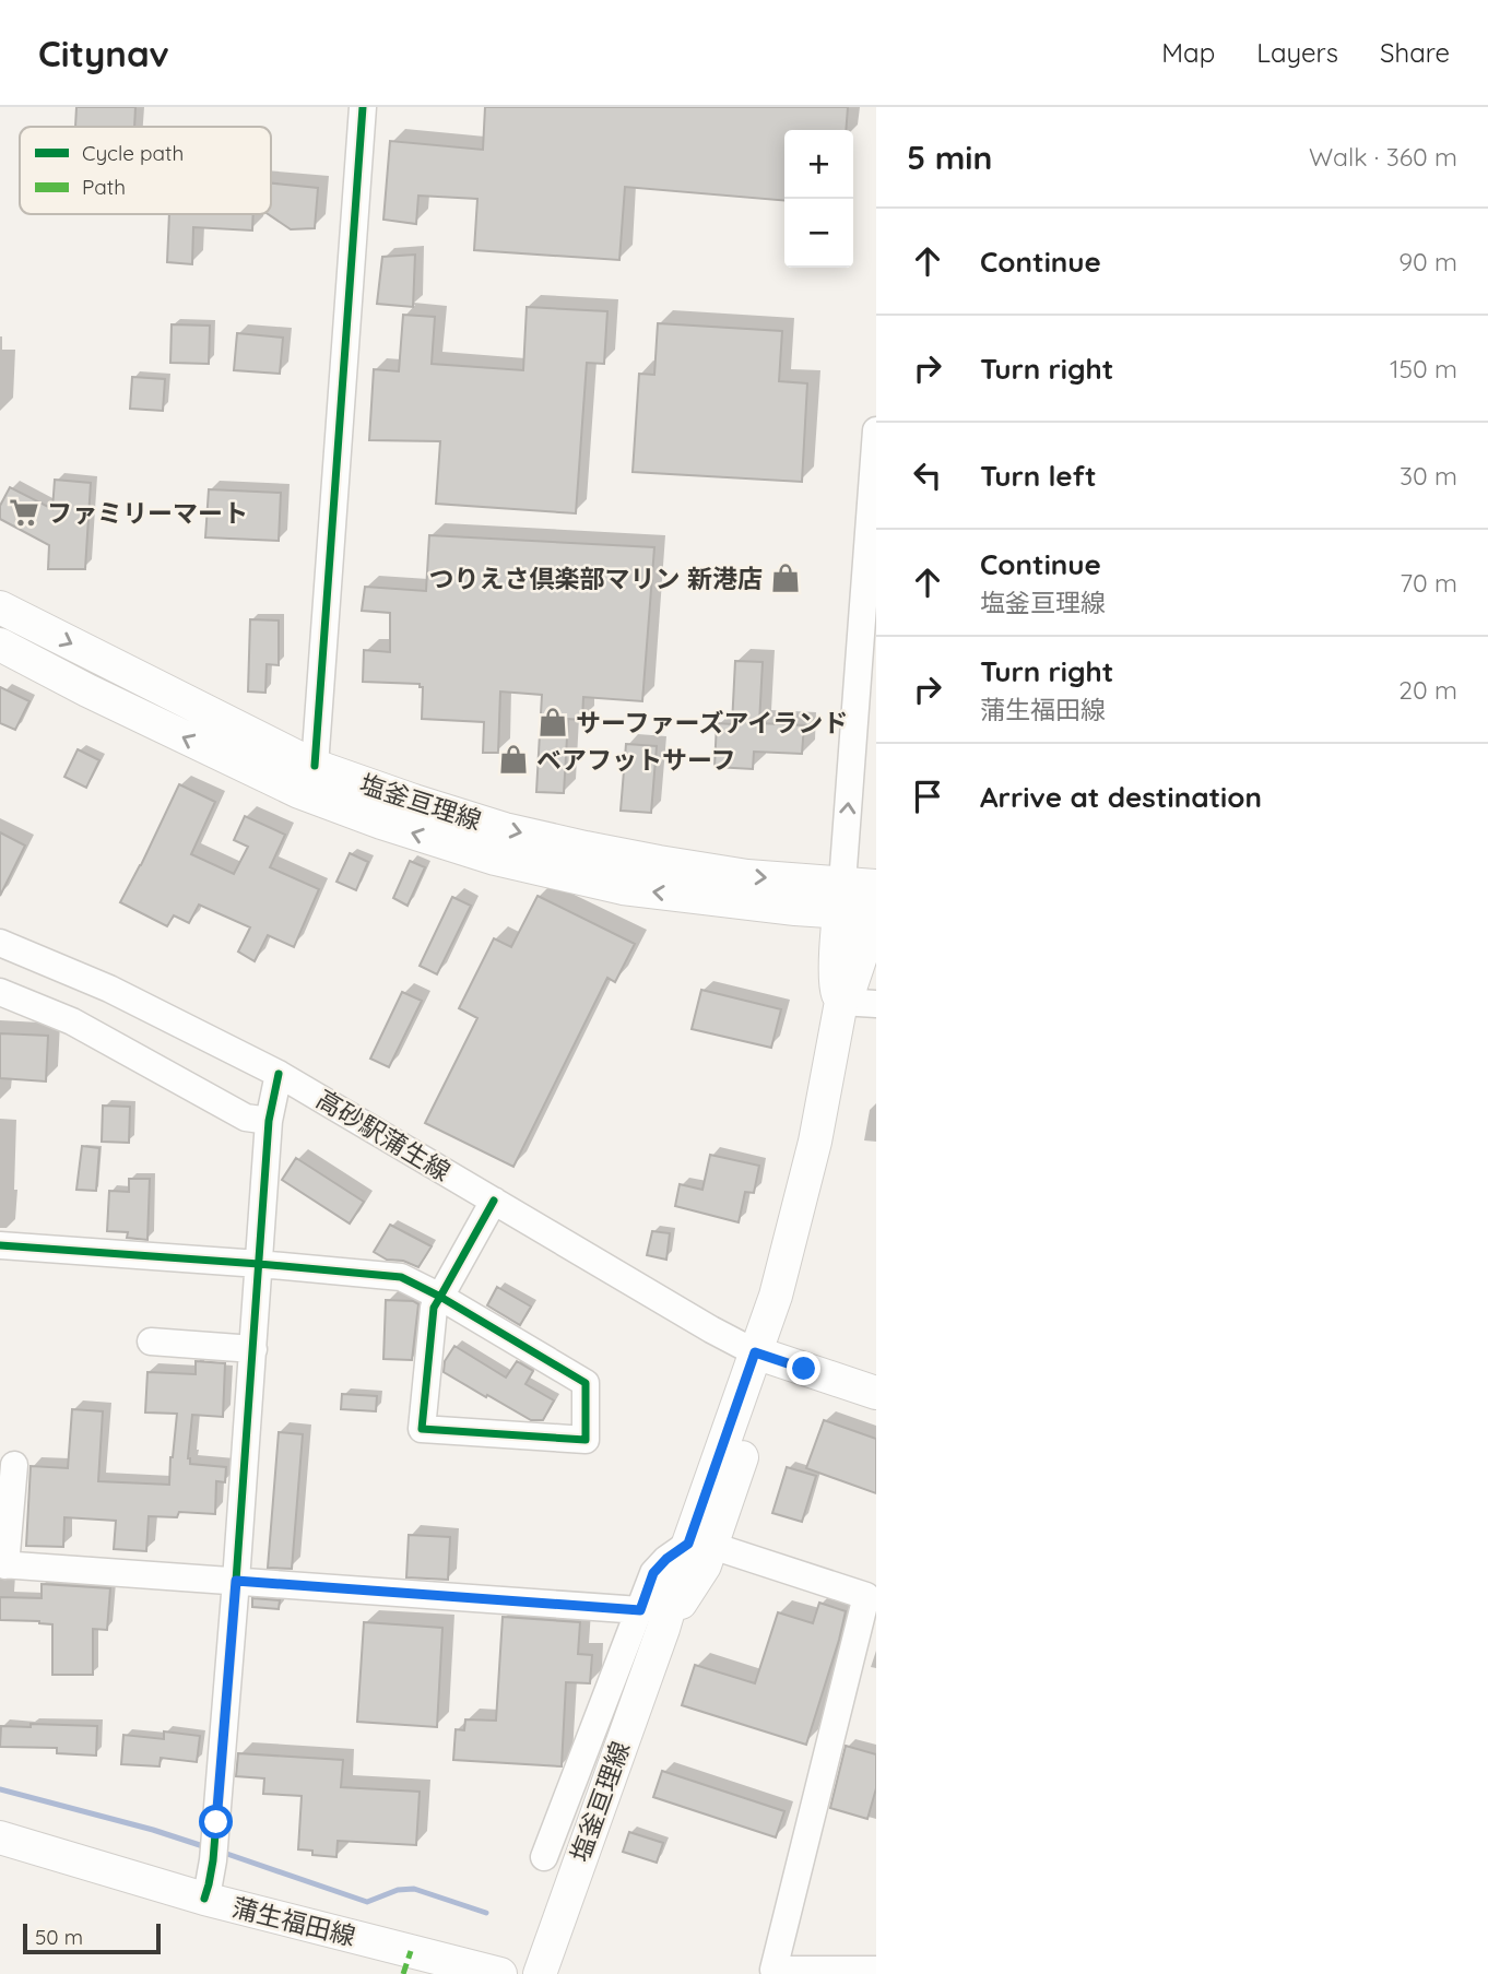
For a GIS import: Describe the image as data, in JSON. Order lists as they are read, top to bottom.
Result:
{
  "streets": {
    "main road": ["塩釜亘理線", "蒲生福田線"],
    "street": ["高砂駅蒲生線"]
  },
  "crossings": [
    ["塩釜亘理線", "高砂駅蒲生線"]
  ],
  "places": {
    "supermarket": ["ファミリーマート"],
    "shop": ["つりえさ倶楽部マリン 新港店", "サーファーズアイランド", "ベアフットサーフ"]
  },
  "legend": ["Cycle path", "Path"],
  "scale_bar": "50 m",
  "page": {
    "header": "Citynav",
    "nav": ["Map", "Layers", "Share"],
    "heading": ["5 min", "Walk · 360 m"],
    "map_buttons": ["+", "−"],
    "list": [
      ["Continue", "90 m"],
      ["Turn right", "150 m"],
      ["Turn left", "30 m"],
      ["Continue", "塩釜亘理線", "70 m"],
      ["Turn right", "蒲生福田線", "20 m"],
      "Arrive at destination"
    ],
    "scale": "50 m"
  }
}
